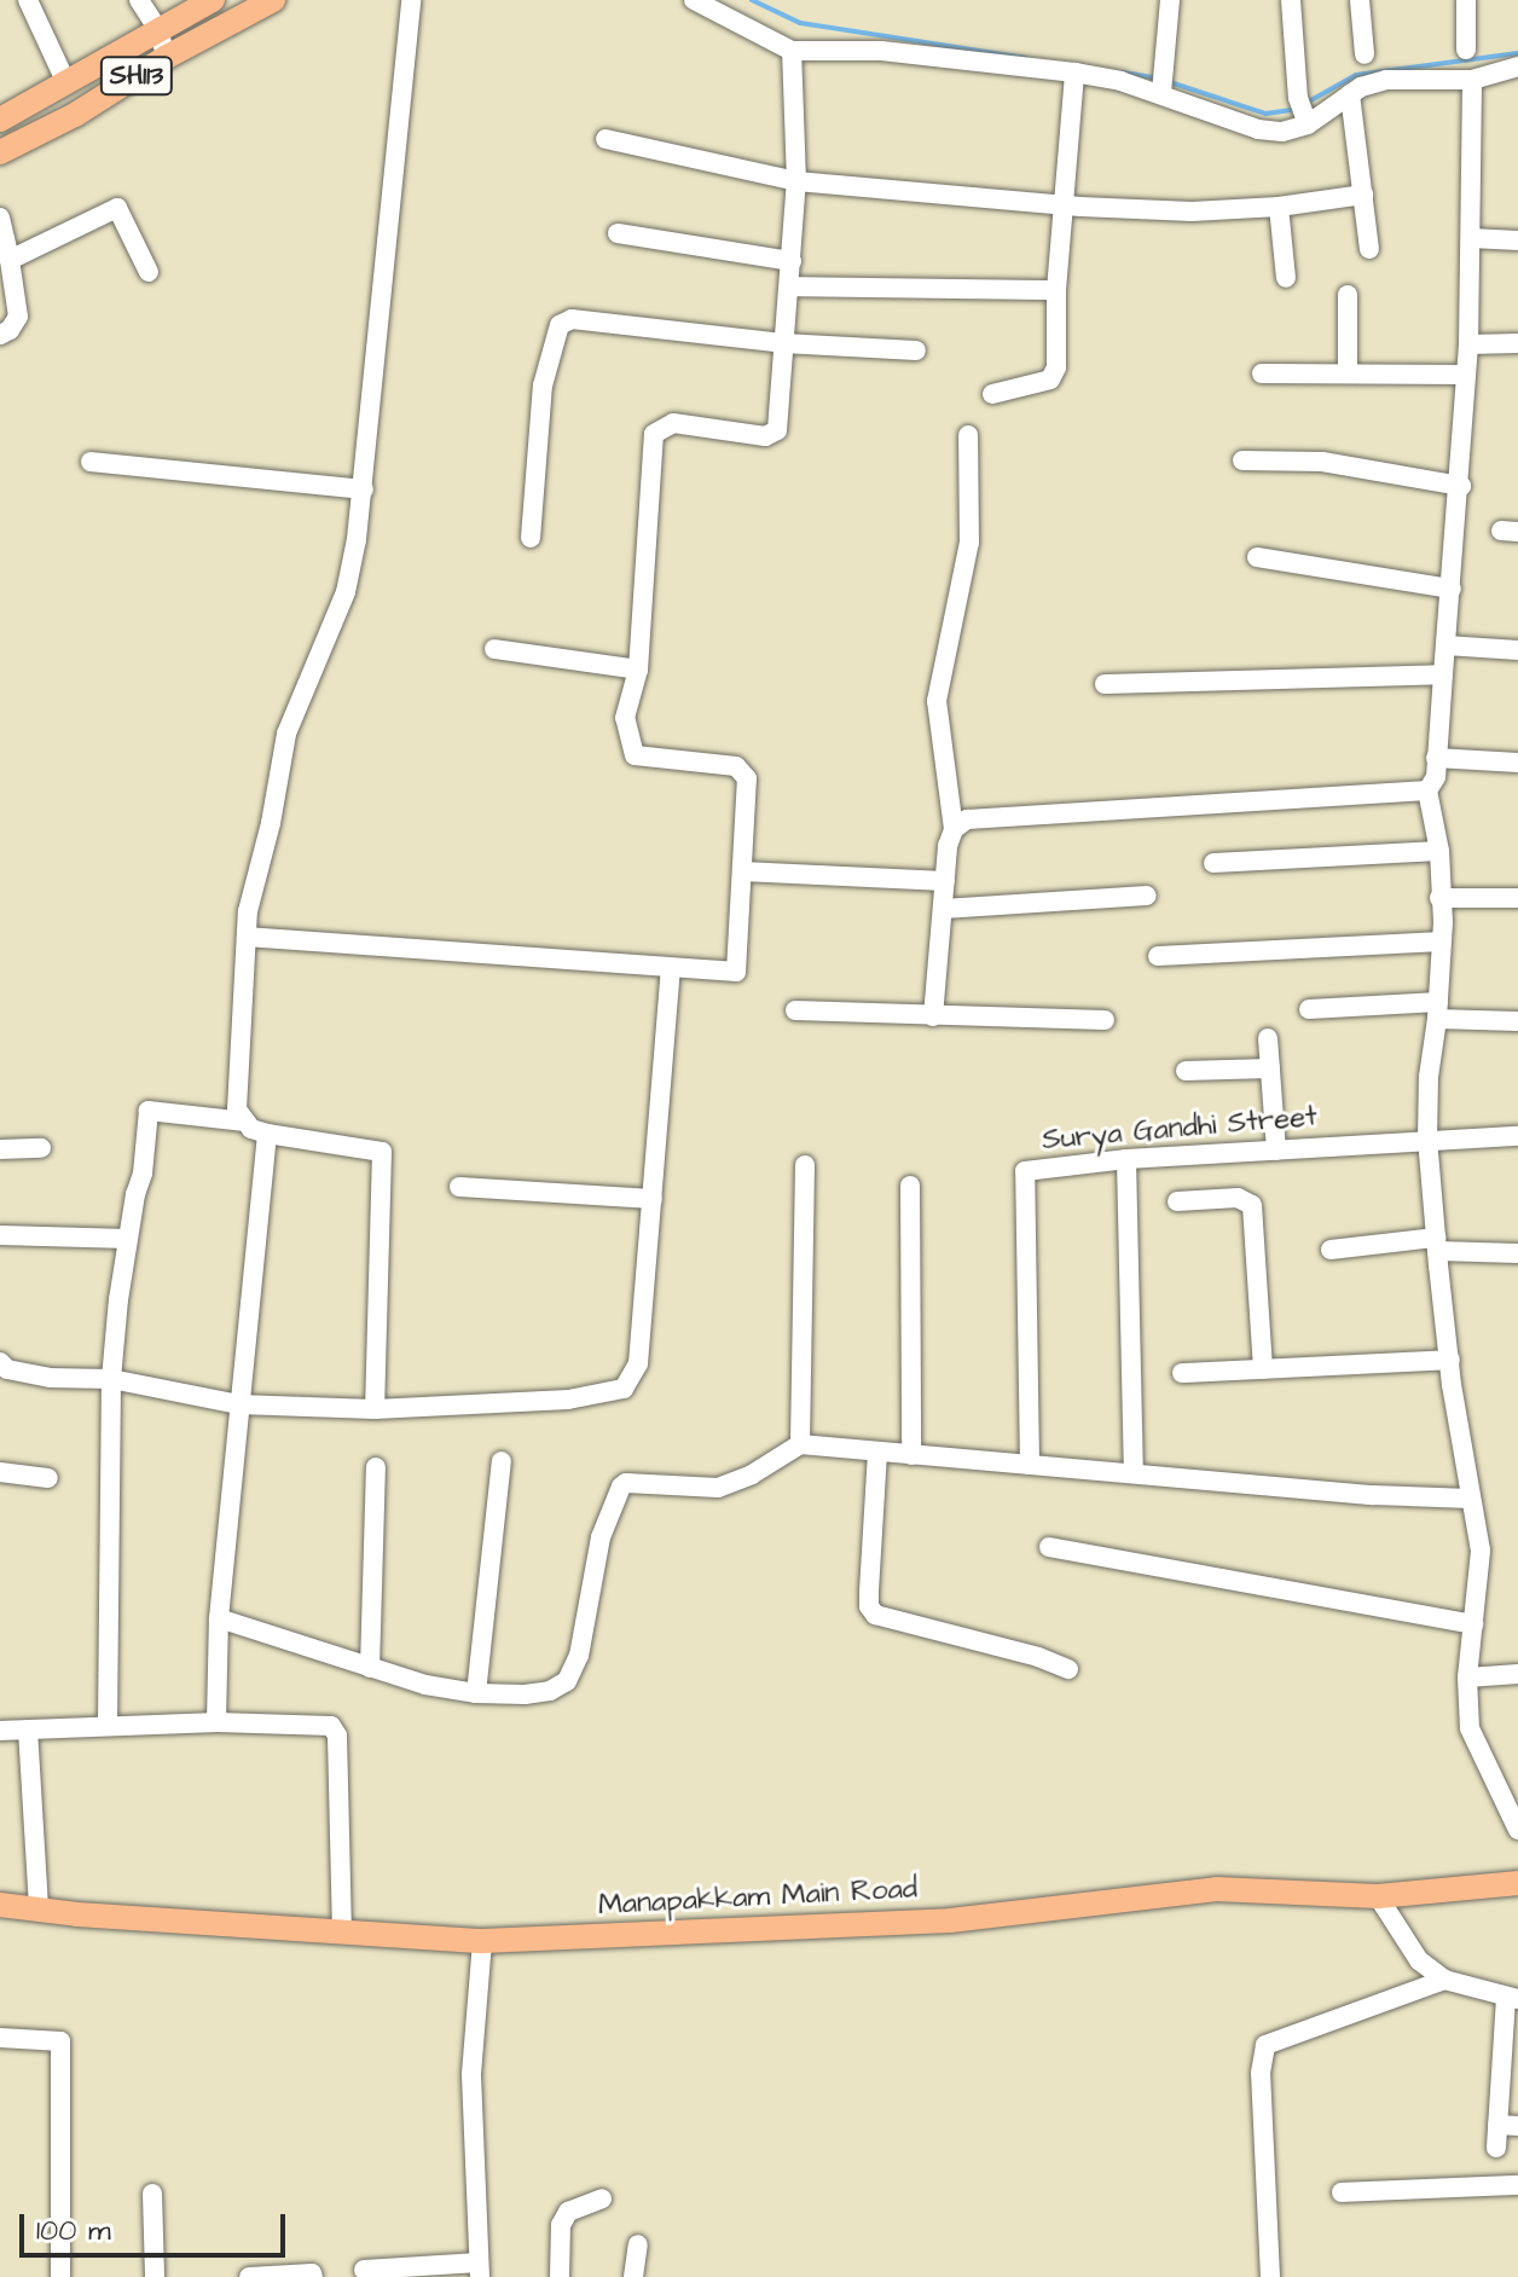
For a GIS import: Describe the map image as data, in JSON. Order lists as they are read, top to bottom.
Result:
{
  "streets": {
    "main road": ["SH113", "Manapakkam Main Road"],
    "street": ["Surya Gandhi Street"]
  },
  "scale_bar": "100 m"
}
